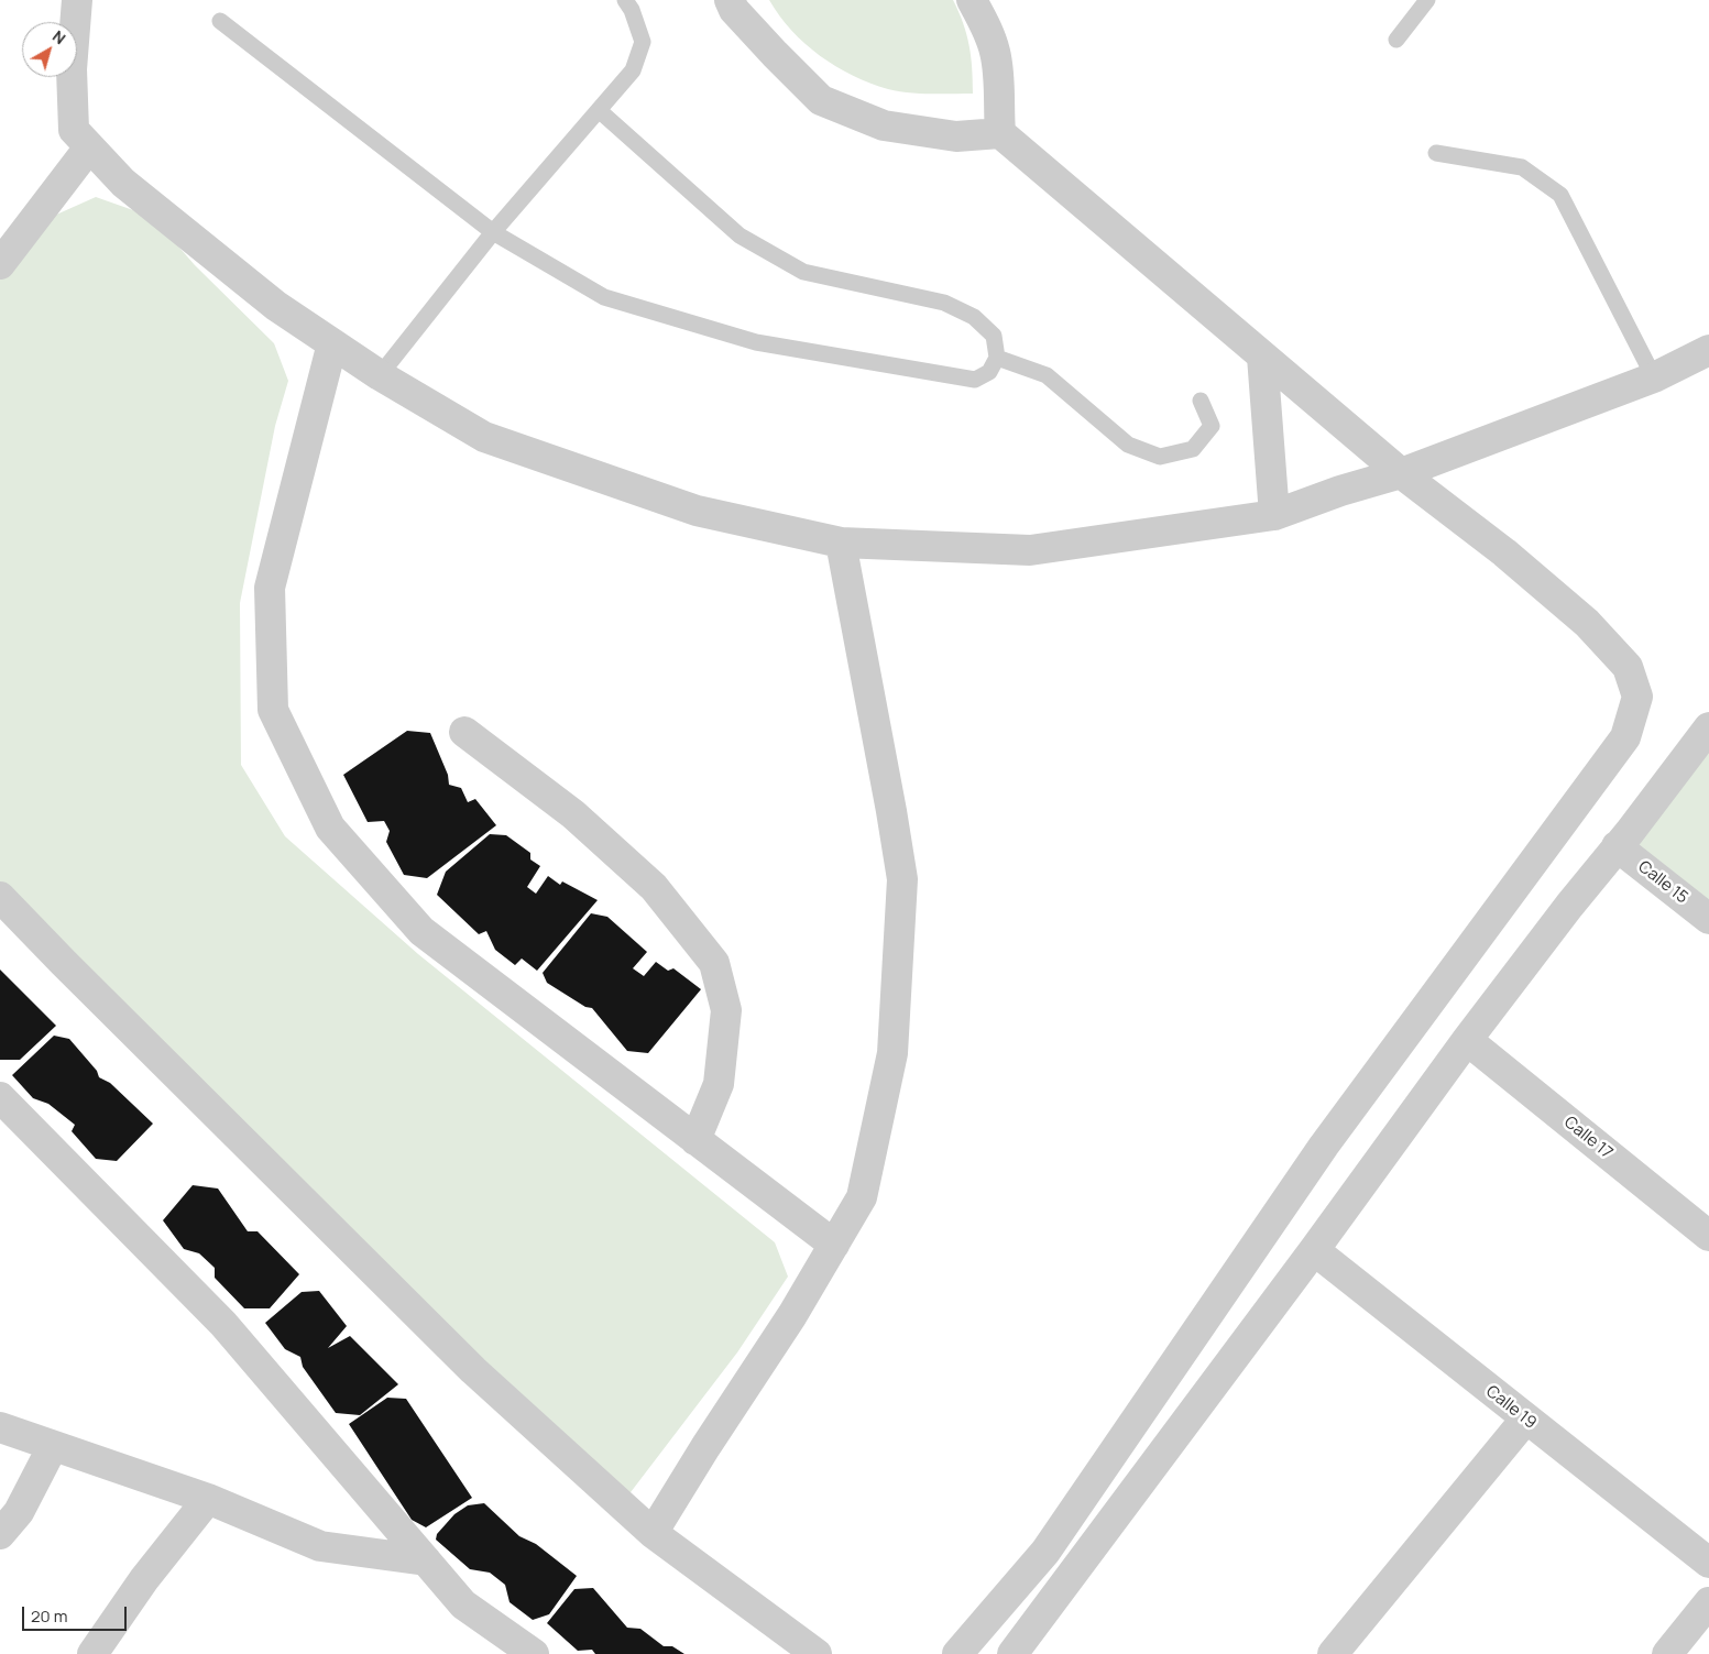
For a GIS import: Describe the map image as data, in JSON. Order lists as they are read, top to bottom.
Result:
{
  "streets": {
    "street": ["Calle 15", "Calle 17", "Calle 19"]
  },
  "scale_bar": "20 m",
  "north": "top right"
}
